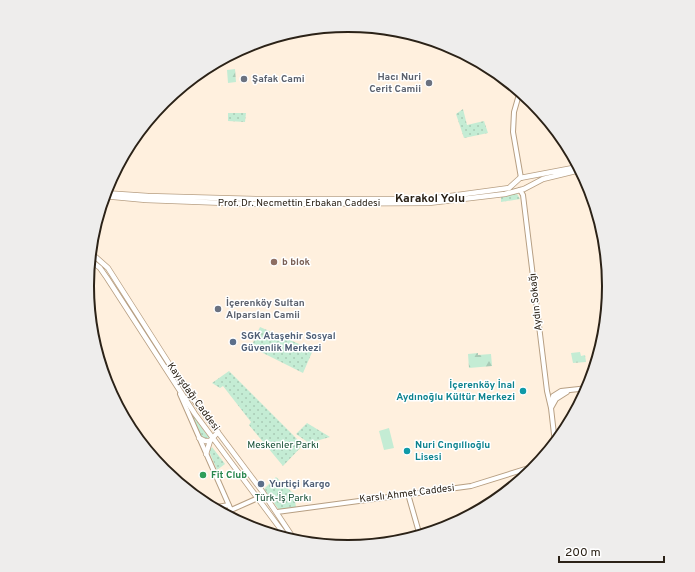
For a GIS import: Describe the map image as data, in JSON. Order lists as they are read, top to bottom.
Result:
{
  "streets": {
    "main road": ["Prof. Dr. Necmettin Erbakan Caddesi", "Kayışdağı Caddesi"],
    "street": ["Aydın Sokağı", "Karslı Ahmet Caddesi"]
  },
  "crossings": [
    ["Prof. Dr. Necmettin Erbakan Caddesi", "Aydın Sokağı"],
    ["Kayışdağı Caddesi", "Karslı Ahmet Caddesi"]
  ],
  "districts": ["Karakol Yolu"],
  "parks": ["Meskenler Parkı", "Türk-İş Parkı"],
  "places": [
    "Şafak Cami",
    "Hacı Nuri Cerit Camii",
    "b blok",
    "İçerenköy Sultan Alparslan Camii",
    "SGK Ataşehir Sosyal Güvenlik Merkezi",
    "İçerenköy İnal Aydınoğlu Kültür Merkezi",
    "Nuri Cıngıllıoğlu Lisesi",
    "Fit Club",
    "Yurtiçi Kargo"
  ],
  "scale_bar": "200 m"
}
